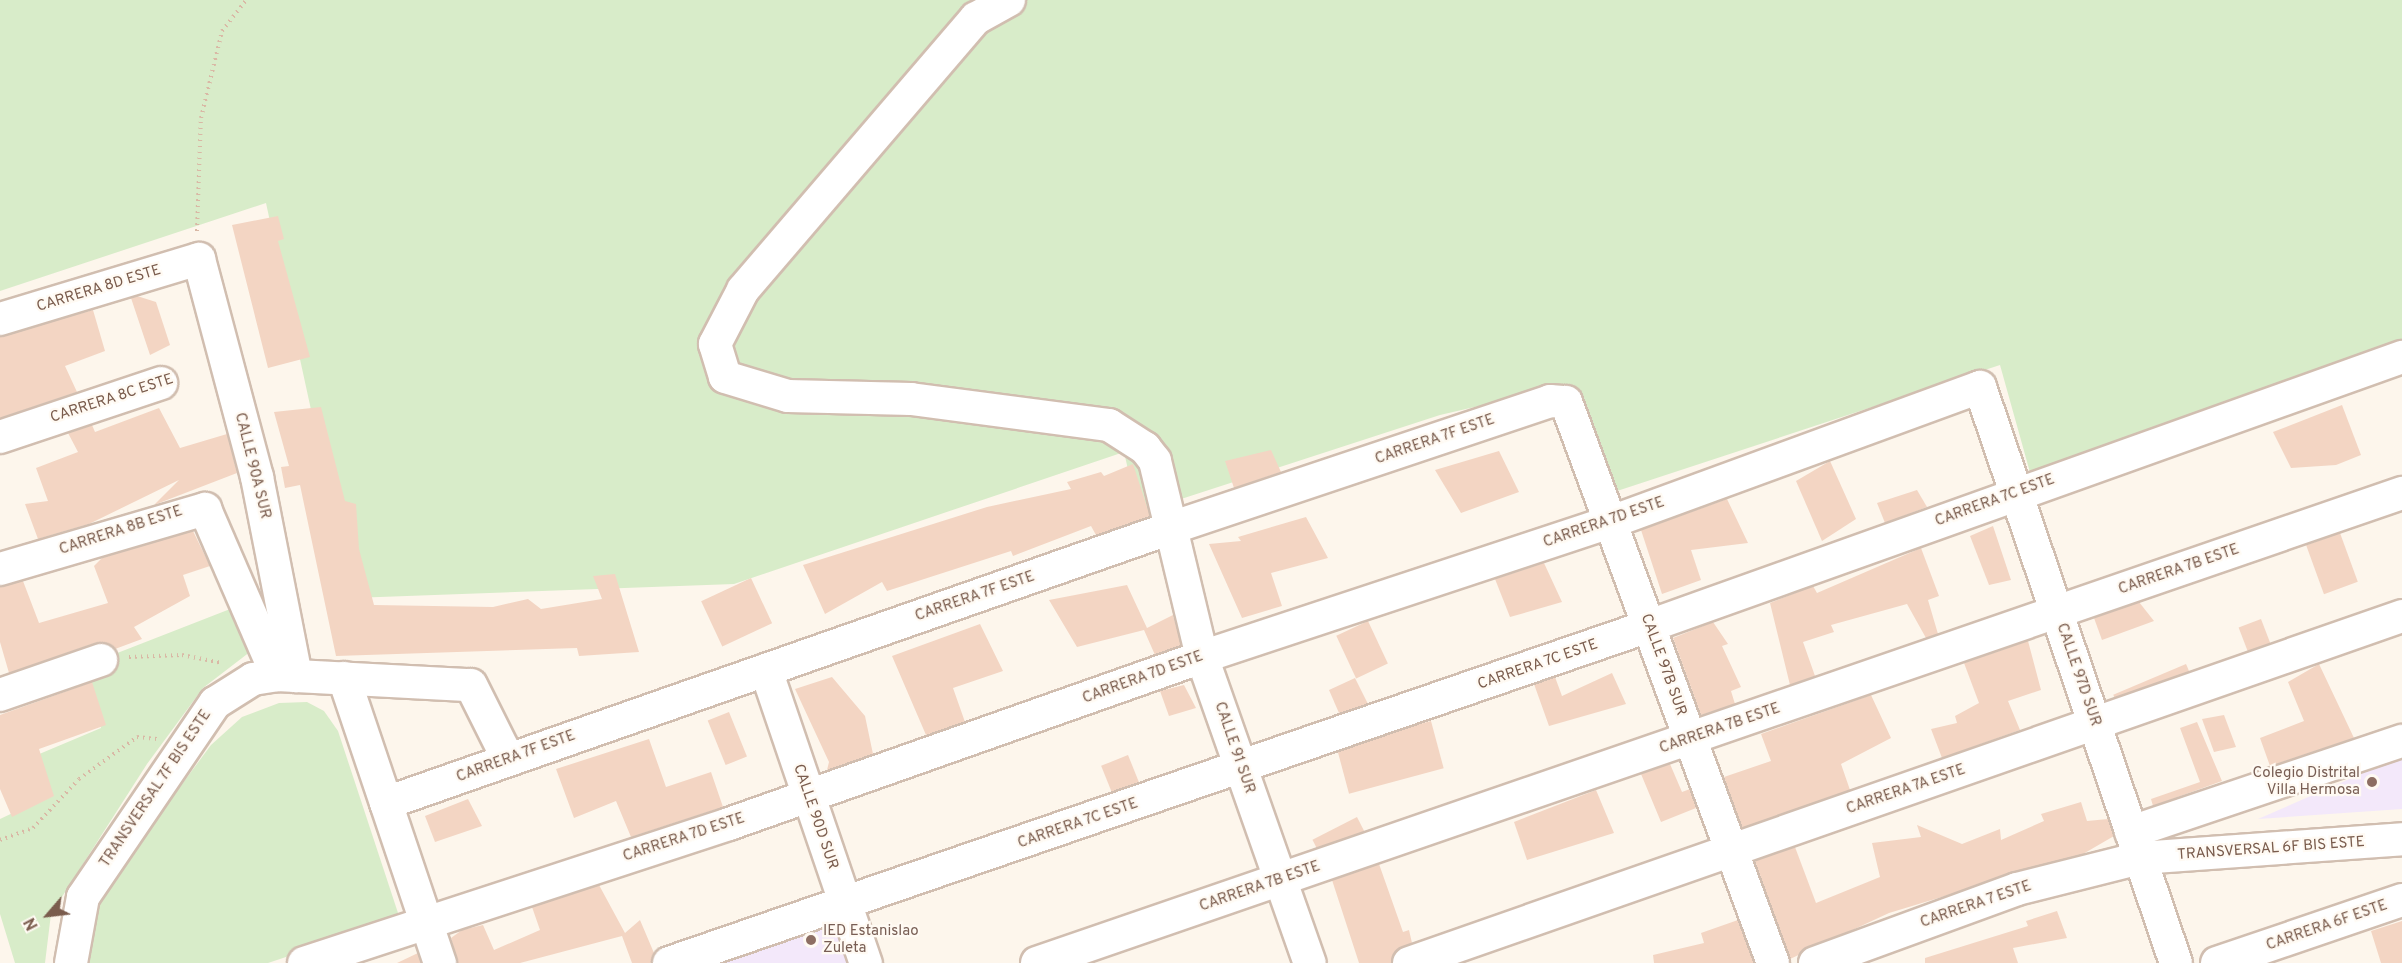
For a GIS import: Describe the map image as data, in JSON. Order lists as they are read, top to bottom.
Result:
{
  "streets": {
    "street": [
      "CARRERA 8D ESTE",
      "CARRERA 8C ESTE",
      "CARRERA 7F ESTE",
      "CALLE 90A SUR",
      "CARRERA 7C ESTE",
      "CARRERA 7D ESTE",
      "CARRERA 8B ESTE",
      "CARRERA 7B ESTE",
      "CALLE 97B SUR",
      "CALLE 97D SUR",
      "CALLE 91 SUR",
      "TRANSVERSAL 7F BIS ESTE",
      "CARRERA 7A ESTE",
      "CALLE 90D SUR",
      "TRANSVERSAL 6F BIS ESTE",
      "CARRERA 7 ESTE",
      "CARRERA 6F ESTE"
    ]
  },
  "crossings": [
    ["CARRERA 8D ESTE", "CALLE 90A SUR"],
    ["CARRERA 7F ESTE", "CALLE 97B SUR"],
    ["CARRERA 7F ESTE", "CALLE 91 SUR"],
    ["CARRERA 7F ESTE", "CALLE 90D SUR"],
    ["CALLE 90A SUR", "CARRERA 8B ESTE"],
    ["CALLE 90A SUR", "TRANSVERSAL 7F BIS ESTE"],
    ["CARRERA 7C ESTE", "CALLE 97B SUR"],
    ["CARRERA 7C ESTE", "CALLE 97D SUR"],
    ["CARRERA 7C ESTE", "CALLE 91 SUR"],
    ["CARRERA 7C ESTE", "CALLE 90D SUR"],
    ["CARRERA 7D ESTE", "CALLE 97B SUR"],
    ["CARRERA 7D ESTE", "CALLE 97D SUR"],
    ["CARRERA 7D ESTE", "CALLE 91 SUR"],
    ["CARRERA 7D ESTE", "CALLE 90D SUR"],
    ["CARRERA 8B ESTE", "TRANSVERSAL 7F BIS ESTE"],
    ["CARRERA 7B ESTE", "CALLE 97B SUR"],
    ["CARRERA 7B ESTE", "CALLE 97D SUR"],
    ["CARRERA 7B ESTE", "CALLE 91 SUR"],
    ["CALLE 97B SUR", "CARRERA 7A ESTE"],
    ["CALLE 97D SUR", "CARRERA 7A ESTE"],
    ["CALLE 97D SUR", "TRANSVERSAL 6F BIS ESTE"],
    ["CALLE 97D SUR", "CARRERA 7 ESTE"],
    ["TRANSVERSAL 6F BIS ESTE", "CARRERA 7 ESTE"]
  ],
  "places": ["Colegio Distrital Villa Hermosa", "IED Estanislao Zuleta"],
  "north": "bottom left"
}
